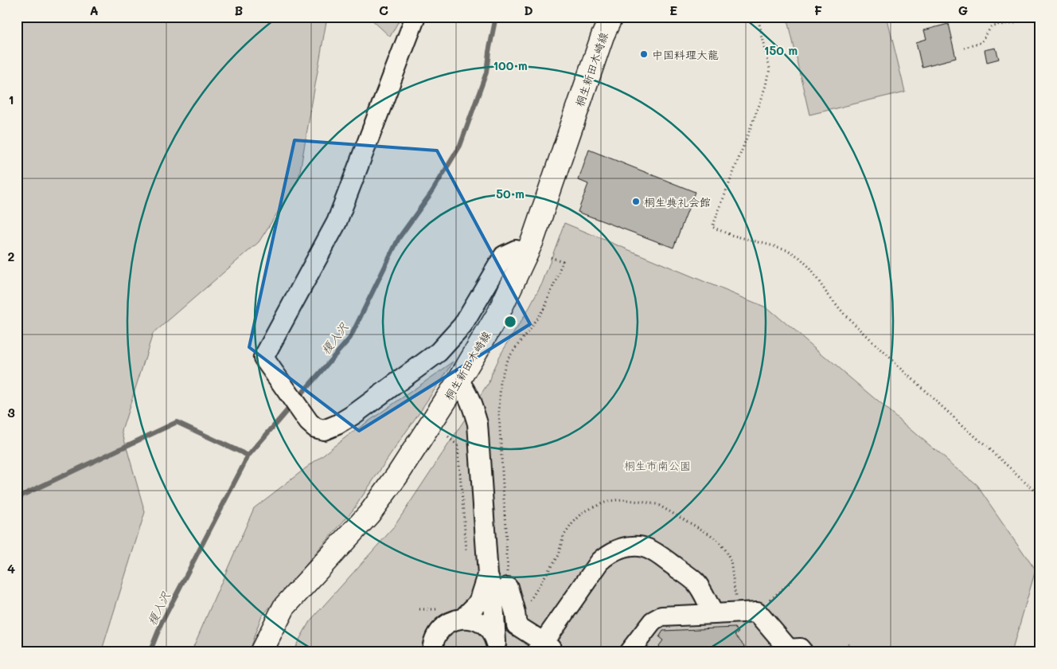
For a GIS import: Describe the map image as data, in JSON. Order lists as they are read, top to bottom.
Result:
{
  "streets": {
    "main road": ["桐生新田木崎線"]
  },
  "water": ["榎入沢"],
  "parks": ["桐生市南公園"],
  "places": ["中国料理大龍", "桐生典礼会館"],
  "grid": {
    "columns": [
      "A",
      "B",
      "C",
      "D",
      "E",
      "F",
      "G"
    ],
    "rows": [
      "1",
      "2",
      "3",
      "4"
    ]
  },
  "rings": ["150 m", "100 m", "50 m"]
}
